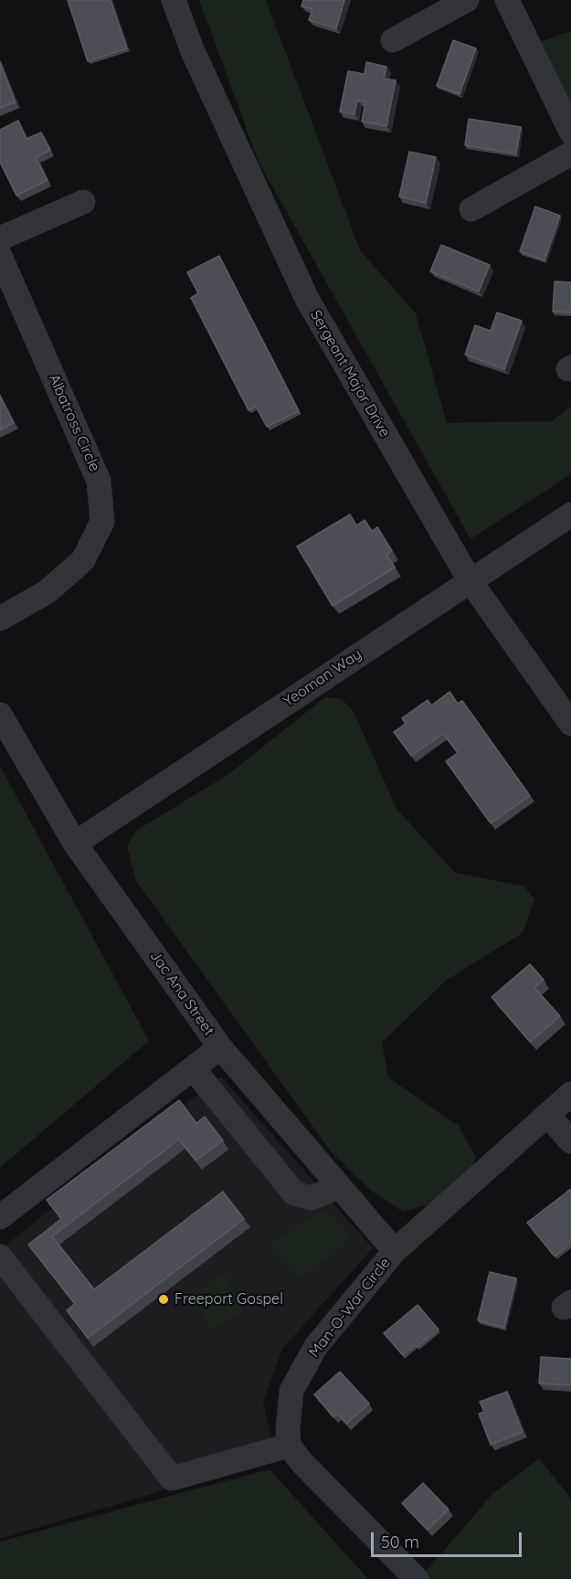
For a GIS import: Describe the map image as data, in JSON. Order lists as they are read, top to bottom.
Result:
{
  "streets": {
    "street": [
      "Sergeant Major Drive",
      "Albatross Circle",
      "Yeoman Way",
      "Jac Ana Street",
      "Man-O-War Circle"
    ]
  },
  "crossings": [
    ["Sergeant Major Drive", "Yeoman Way"],
    ["Yeoman Way", "Jac Ana Street"],
    ["Jac Ana Street", "Man-O-War Circle"]
  ],
  "places": ["Freeport Gospel"],
  "scale_bar": "50 m"
}
